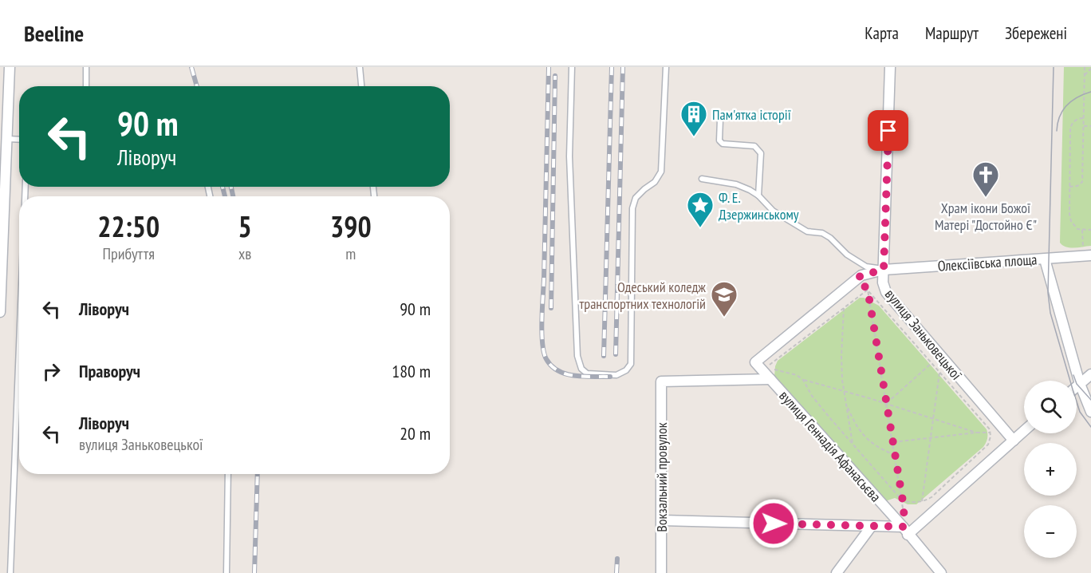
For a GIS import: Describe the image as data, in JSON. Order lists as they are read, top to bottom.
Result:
{
  "streets": {
    "street": [
      "Олексіївська площа",
      "вулиця Заньковецької",
      "вулиця Геннадія Афанасьєва",
      "Вокзальний провулок"
    ]
  },
  "crossings": [
    ["Олексіївська площа", "вулиця Заньковецької"],
    ["Олексіївська площа", "вулиця Геннадія Афанасьєва"],
    ["вулиця Геннадія Афанасьєва", "Вокзальний провулок"]
  ],
  "places": {
    "building": ["Пам'ятка історії"],
    "church": ["Храм ікони Божої Матері \"Достойно Є\""],
    "place": ["Ф. Е. Дзержинському"],
    "school or university": ["Одеський коледж транспортних технологій"]
  },
  "page": {
    "header": "Beeline",
    "nav": ["Карта", "Маршрут", "Збережені"],
    "turn": ["90 m", "Ліворуч"],
    "eta": [
      "22:50",
      "Прибуття",
      "5",
      "хв",
      "390",
      "m"
    ],
    "list": [
      {
        "name": "Ліворуч",
        "value": "90 m"
      },
      {
        "name": "Праворуч",
        "value": "180 m"
      },
      {
        "name": "Ліворуч",
        "note": "вулиця Заньковецької",
        "value": "20 m"
      }
    ],
    "map_buttons": ["+", "−"]
  }
}
